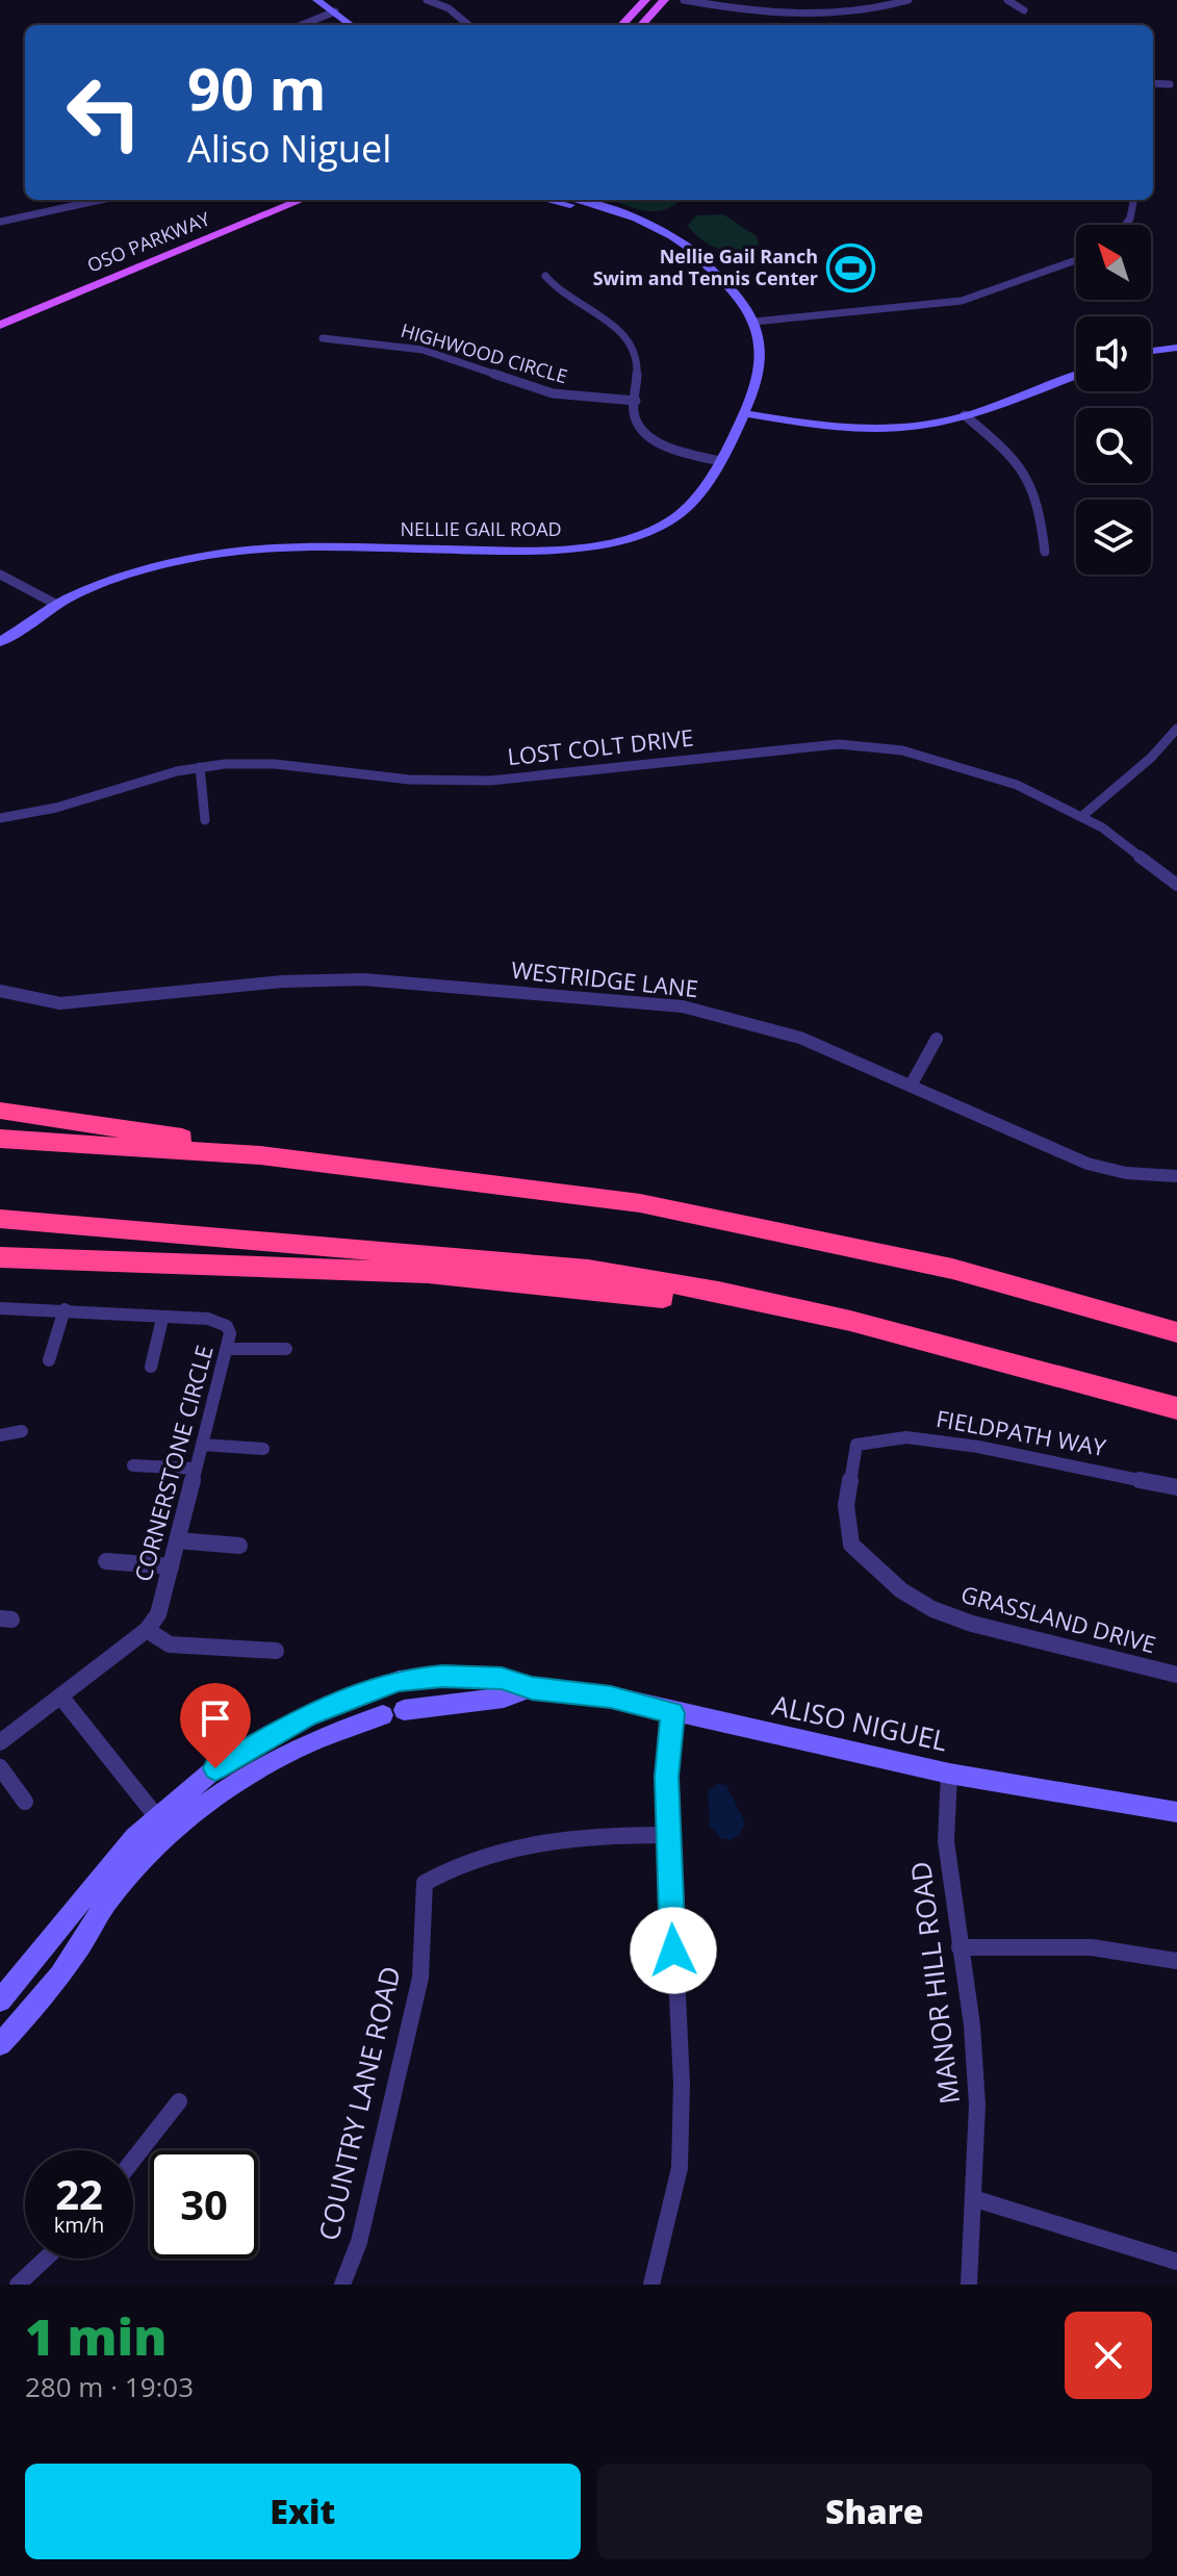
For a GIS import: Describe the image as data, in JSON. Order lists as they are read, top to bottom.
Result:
{
  "streets": {
    "main road": ["OSO PARKWAY"],
    "street": [
      "HIGHWOOD CIRCLE",
      "NELLIE GAIL ROAD",
      "LOST COLT DRIVE",
      "WESTRIDGE LANE",
      "FIELDPATH WAY",
      "CORNERSTONE CIRCLE",
      "GRASSLAND DRIVE",
      "ALISO NIGUEL",
      "MANOR HILL ROAD",
      "COUNTRY LANE ROAD"
    ]
  },
  "crossings": [
    ["FIELDPATH WAY", "GRASSLAND DRIVE"],
    ["ALISO NIGUEL", "MANOR HILL ROAD"]
  ],
  "places": {
    "sports": ["Nellie Gail Ranch Swim and Tennis Center"]
  },
  "north": "top left",
  "page": {
    "turn": ["90 m", "Aliso Niguel"],
    "speed": "22 km/h",
    "limit": "30",
    "heading": ["1 min", "280 m · 19:03"],
    "buttons": ["Exit", "Share"]
  }
}
